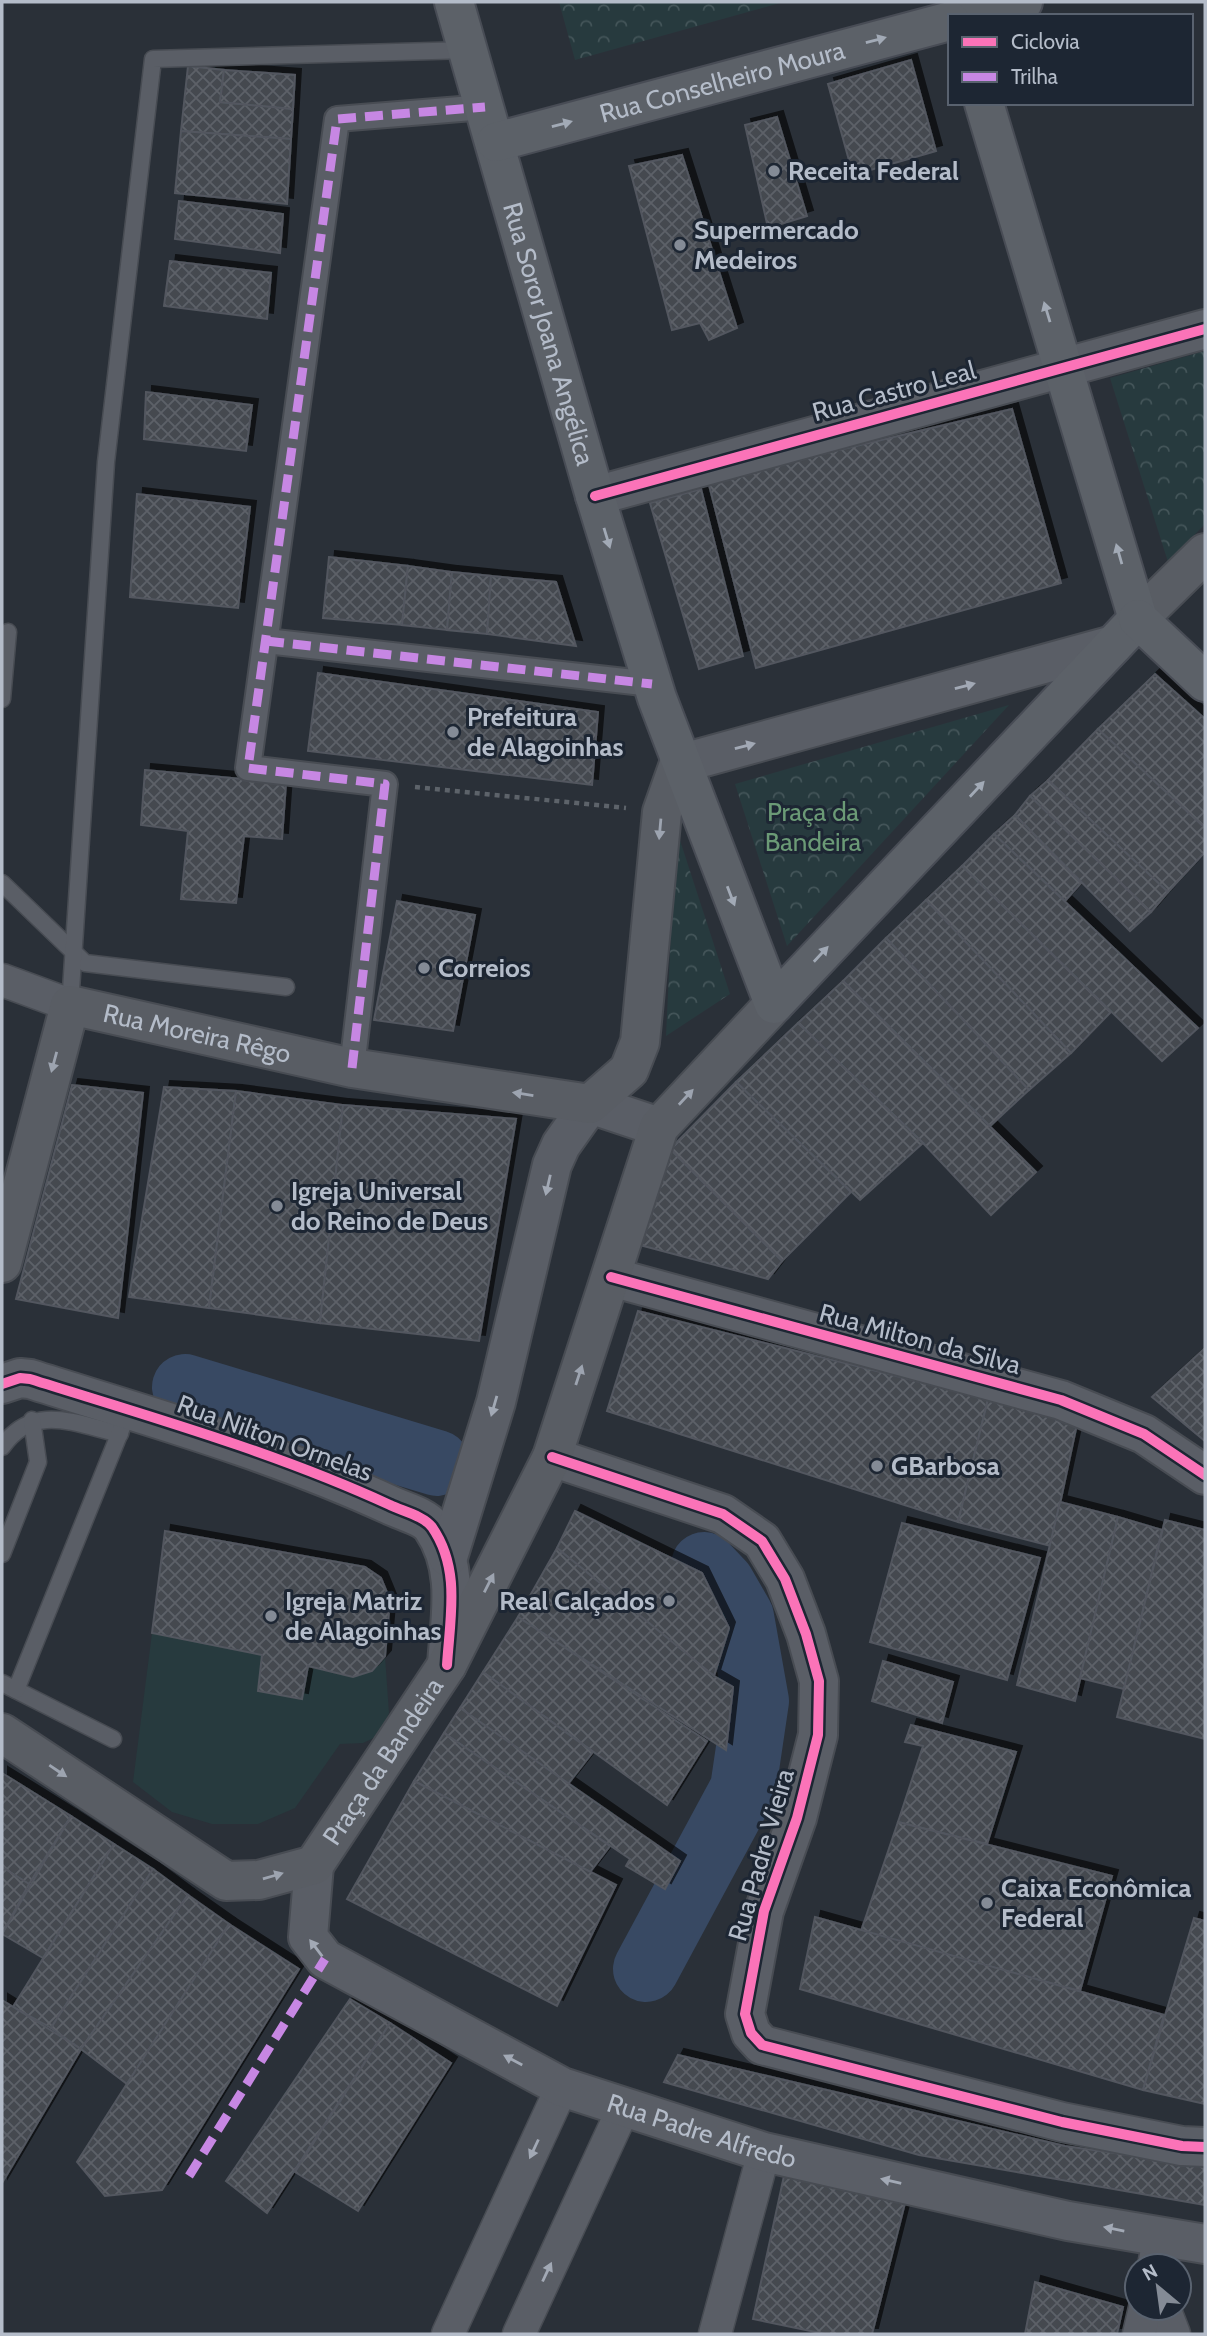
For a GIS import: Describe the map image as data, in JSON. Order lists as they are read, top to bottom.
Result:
{
  "streets": {
    "main road": [
      "Rua Conselheiro Moura",
      "Rua Soror Joana Angélica",
      "Rua Moreira Rêgo",
      "Praça da Bandeira"
    ],
    "street": [
      "Rua Castro Leal",
      "Rua Milton da Silva",
      "Rua Nilton Ornelas",
      "Rua Padre Vieira",
      "Rua Padre Alfredo"
    ]
  },
  "crossings": [
    ["Rua Conselheiro Moura", "Rua Soror Joana Angélica"],
    ["Rua Soror Joana Angélica", "Rua Castro Leal"],
    ["Rua Milton da Silva", "Praça da Bandeira"],
    ["Rua Nilton Ornelas", "Praça da Bandeira"],
    ["Praça da Bandeira", "Rua Padre Vieira"],
    ["Praça da Bandeira", "Rua Padre Alfredo"]
  ],
  "one_way": ["Rua Conselheiro Moura", "Praça da Bandeira", "Rua Padre Alfredo"],
  "parks": ["Praça da Bandeira"],
  "places": [
    "Receita Federal",
    "Supermercado Medeiros",
    "Prefeitura de Alagoinhas",
    "Correios",
    "Igreja Universal do Reino de Deus",
    "GBarbosa",
    "Real Calçados",
    "Igreja Matriz de Alagoinhas",
    "Caixa Econômica Federal"
  ],
  "legend": ["Ciclovia", "Trilha"],
  "north": "top left"
}
